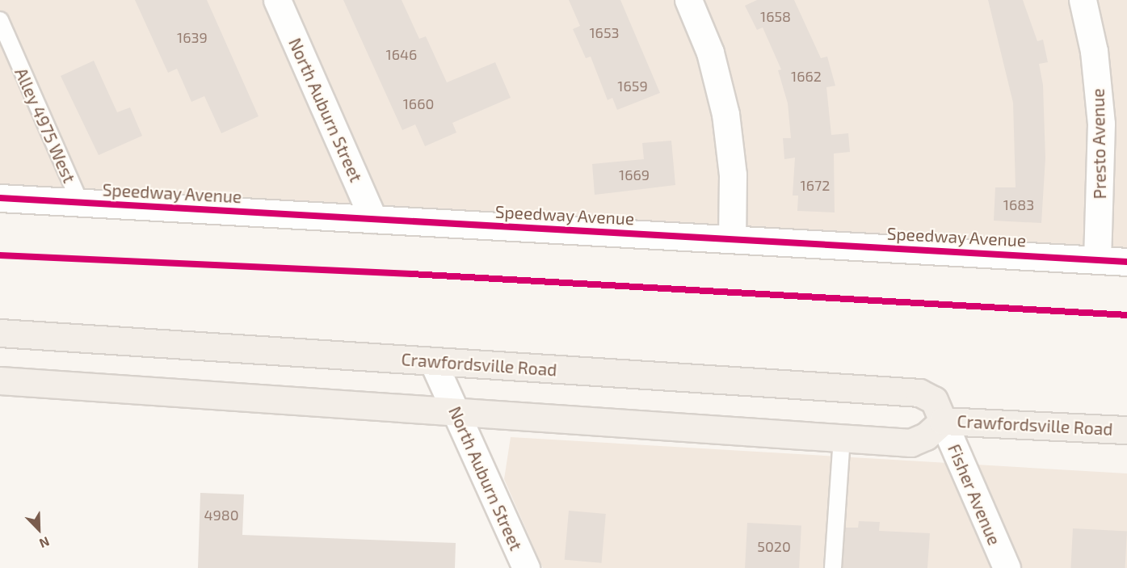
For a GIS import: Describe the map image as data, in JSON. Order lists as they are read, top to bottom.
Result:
{
  "streets": {
    "main road": ["Crawfordsville Road"],
    "street": [
      "North Auburn Street",
      "Presto Avenue",
      "Speedway Avenue",
      "Fisher Avenue"
    ],
    "lane": ["Alley 4975 West"]
  },
  "crossings": [
    ["North Auburn Street", "Speedway Avenue"],
    ["North Auburn Street", "Crawfordsville Road"],
    ["Alley 4975 West", "Speedway Avenue"],
    ["Presto Avenue", "Speedway Avenue"],
    ["Crawfordsville Road", "Fisher Avenue"]
  ],
  "house_numbers": [
    "1658",
    "1653",
    "1639",
    "1646",
    "1662",
    "1659",
    "1660",
    "1669",
    "1672",
    "1683",
    "4980",
    "5020"
  ],
  "north": "bottom right"
}
